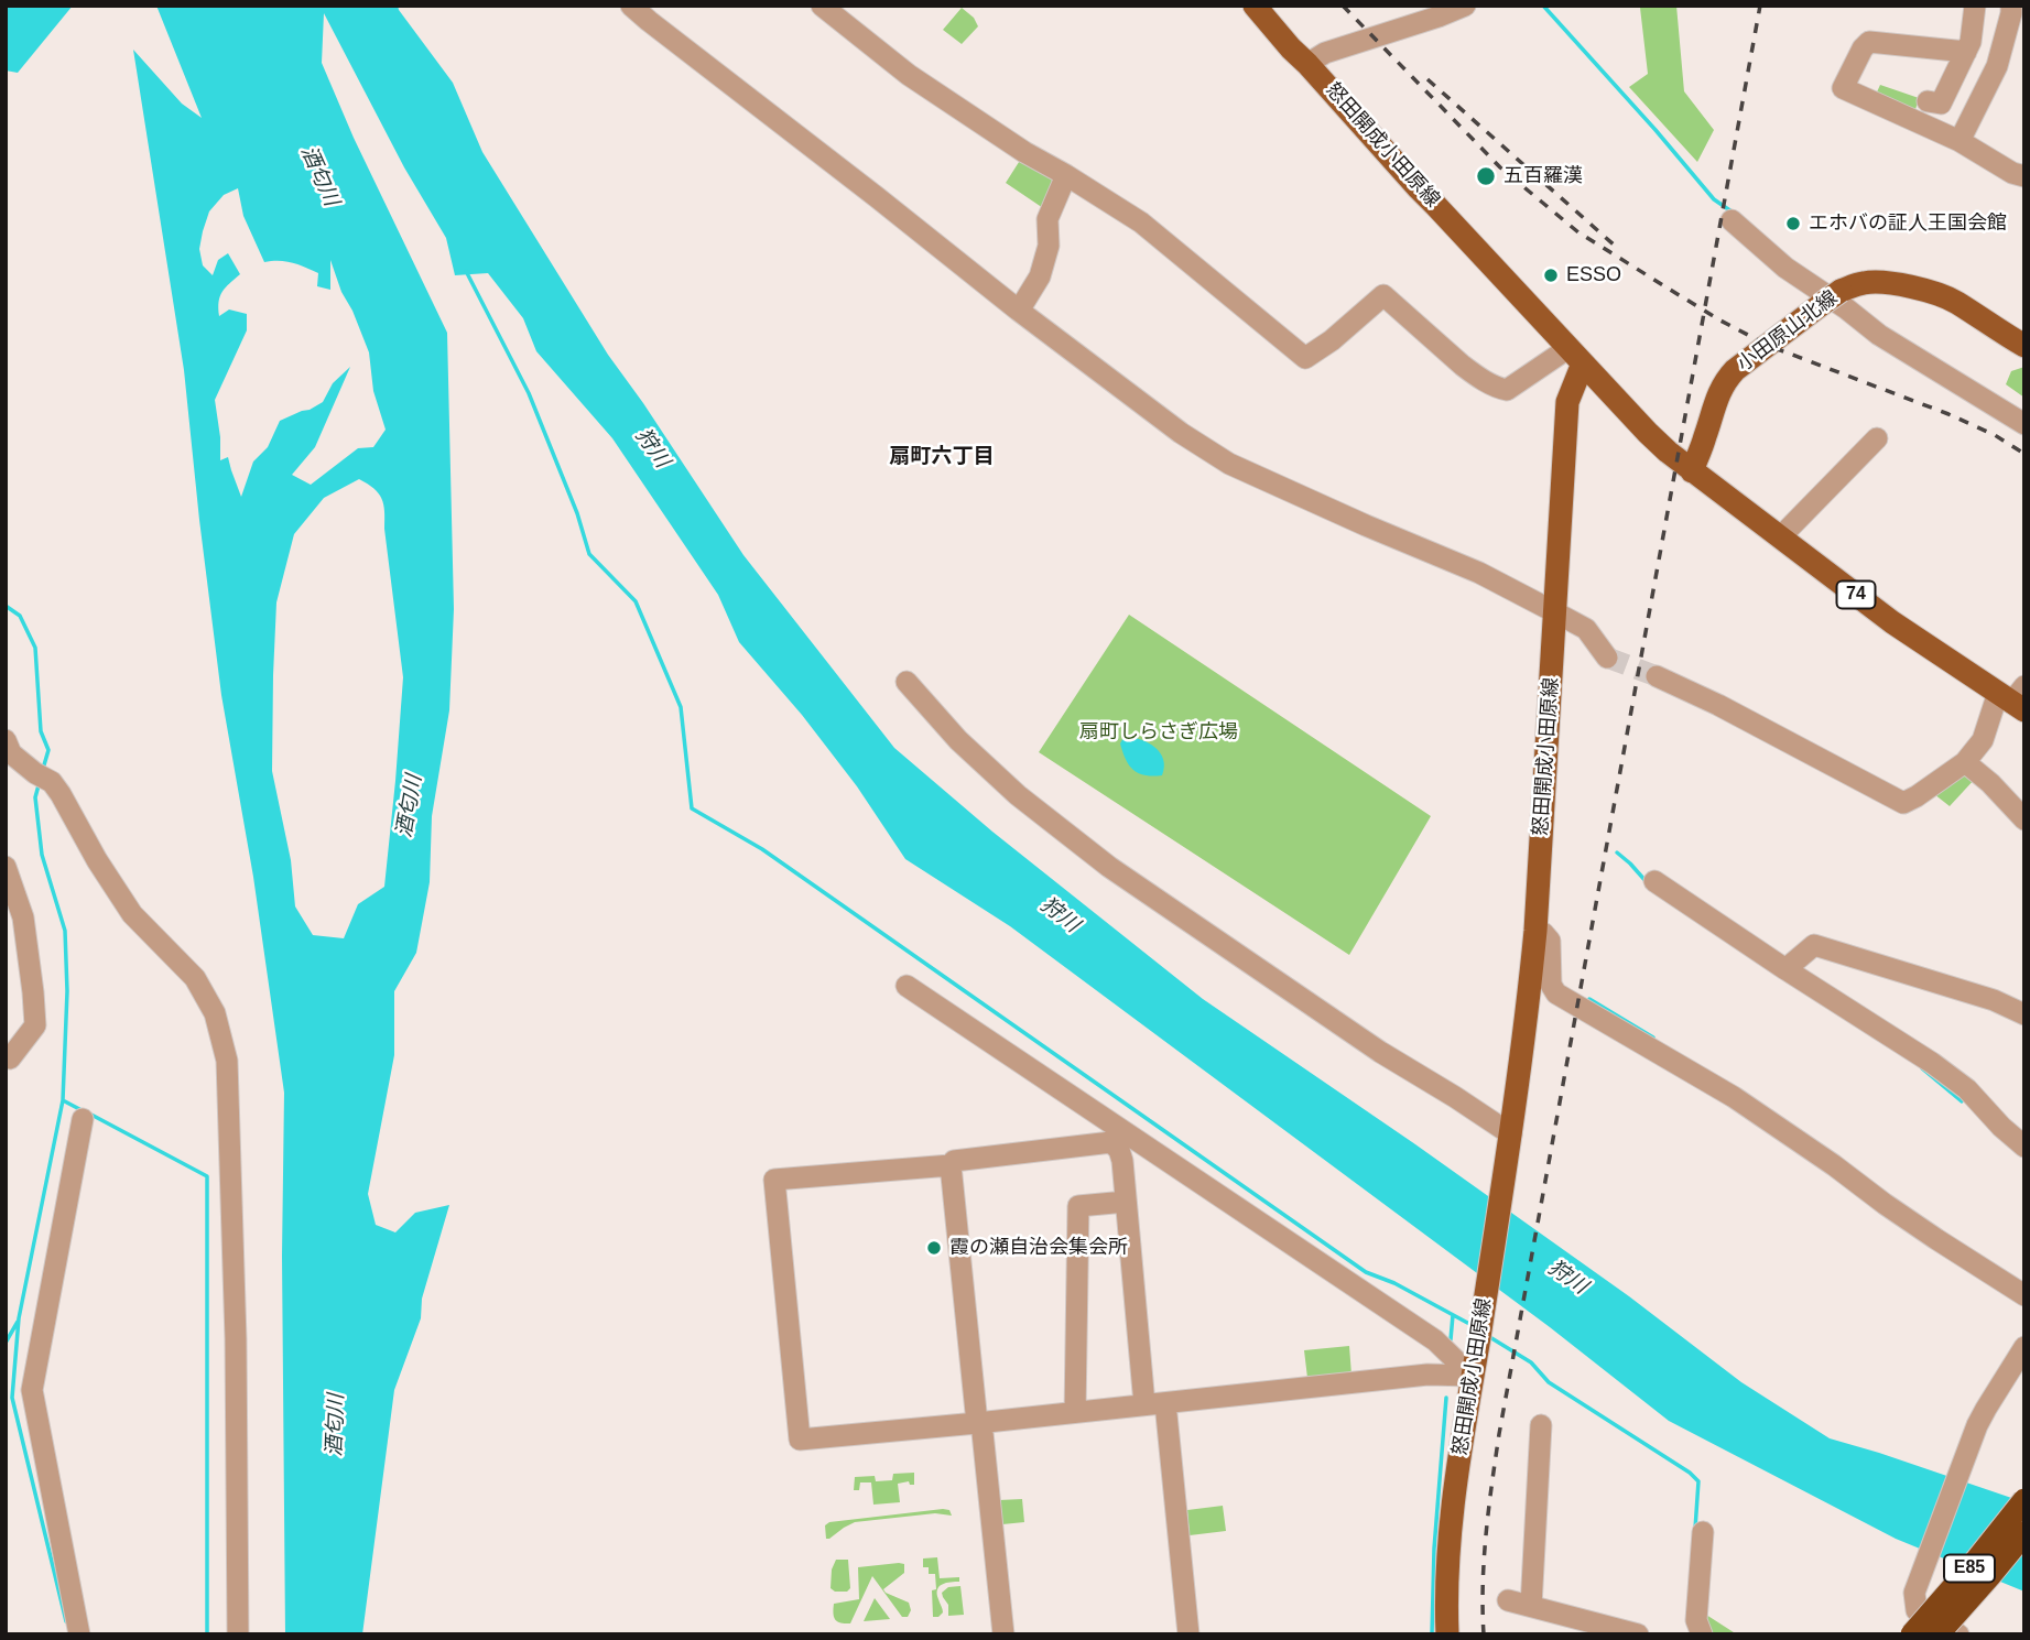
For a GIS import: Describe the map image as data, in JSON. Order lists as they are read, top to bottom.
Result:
{
  "streets": {
    "highway": ["E85"],
    "main road": ["怒田開成小田原線", "小田原山北線", "74"]
  },
  "crossings": [
    ["怒田開成小田原線", "74"],
    ["小田原山北線", "74"]
  ],
  "districts": ["扇町六丁目"],
  "water": ["酒匂川", "狩川"],
  "parks": ["扇町しらさぎ広場"],
  "places": [
    "五百羅漢",
    "エホバの証人王国会館",
    "ESSO",
    "霞の瀬自治会集会所"
  ]
}
